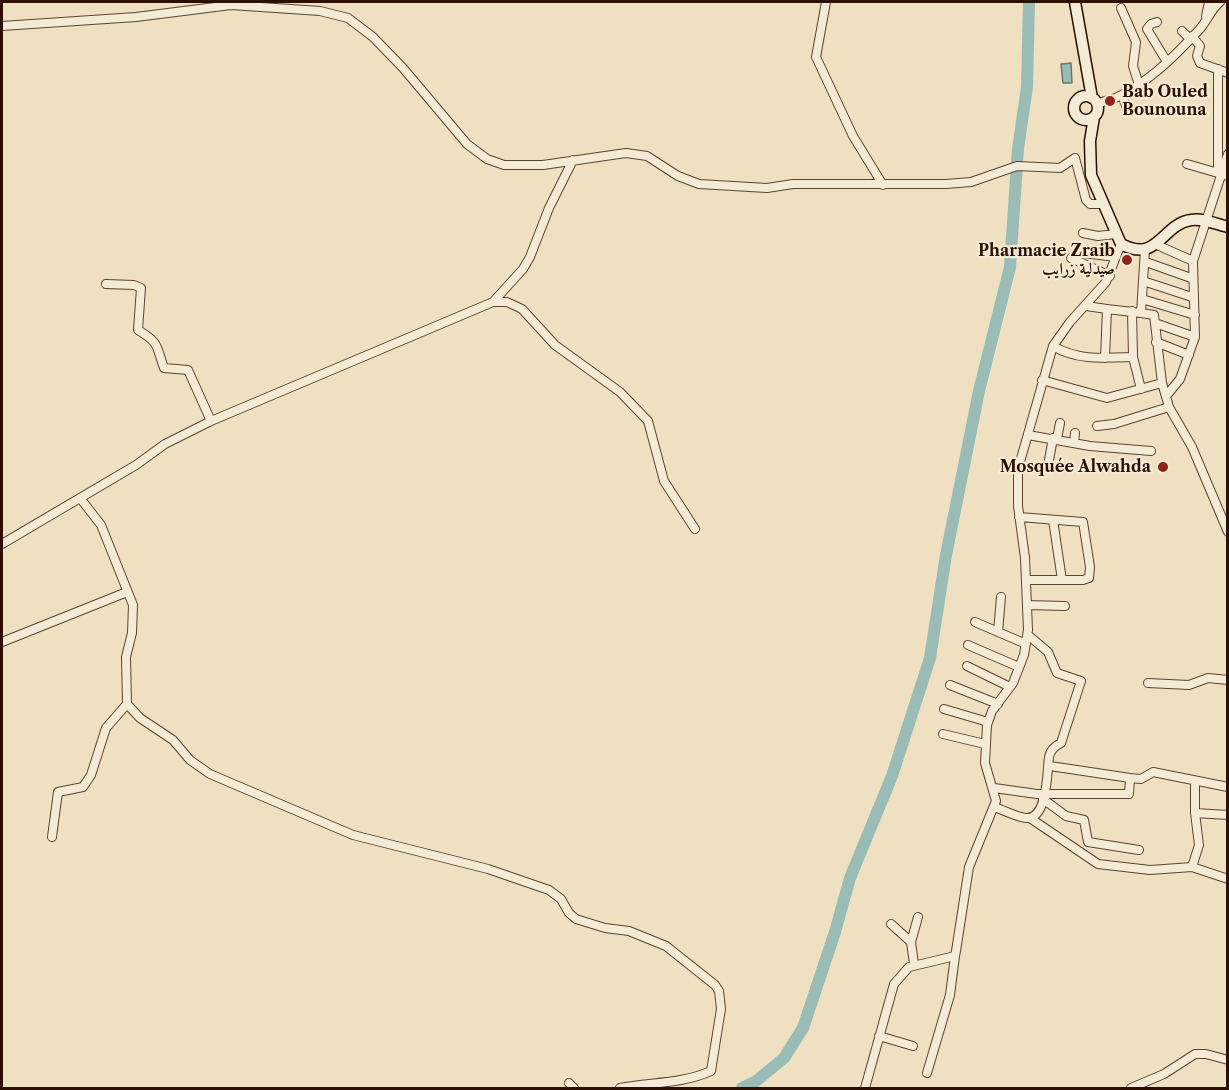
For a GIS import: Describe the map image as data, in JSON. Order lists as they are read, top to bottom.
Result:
{
  "places": ["Bab Ouled Bounouna", "Pharmacie Zraib صيدلية زرايب", "Mosquée Alwahda"]
}
